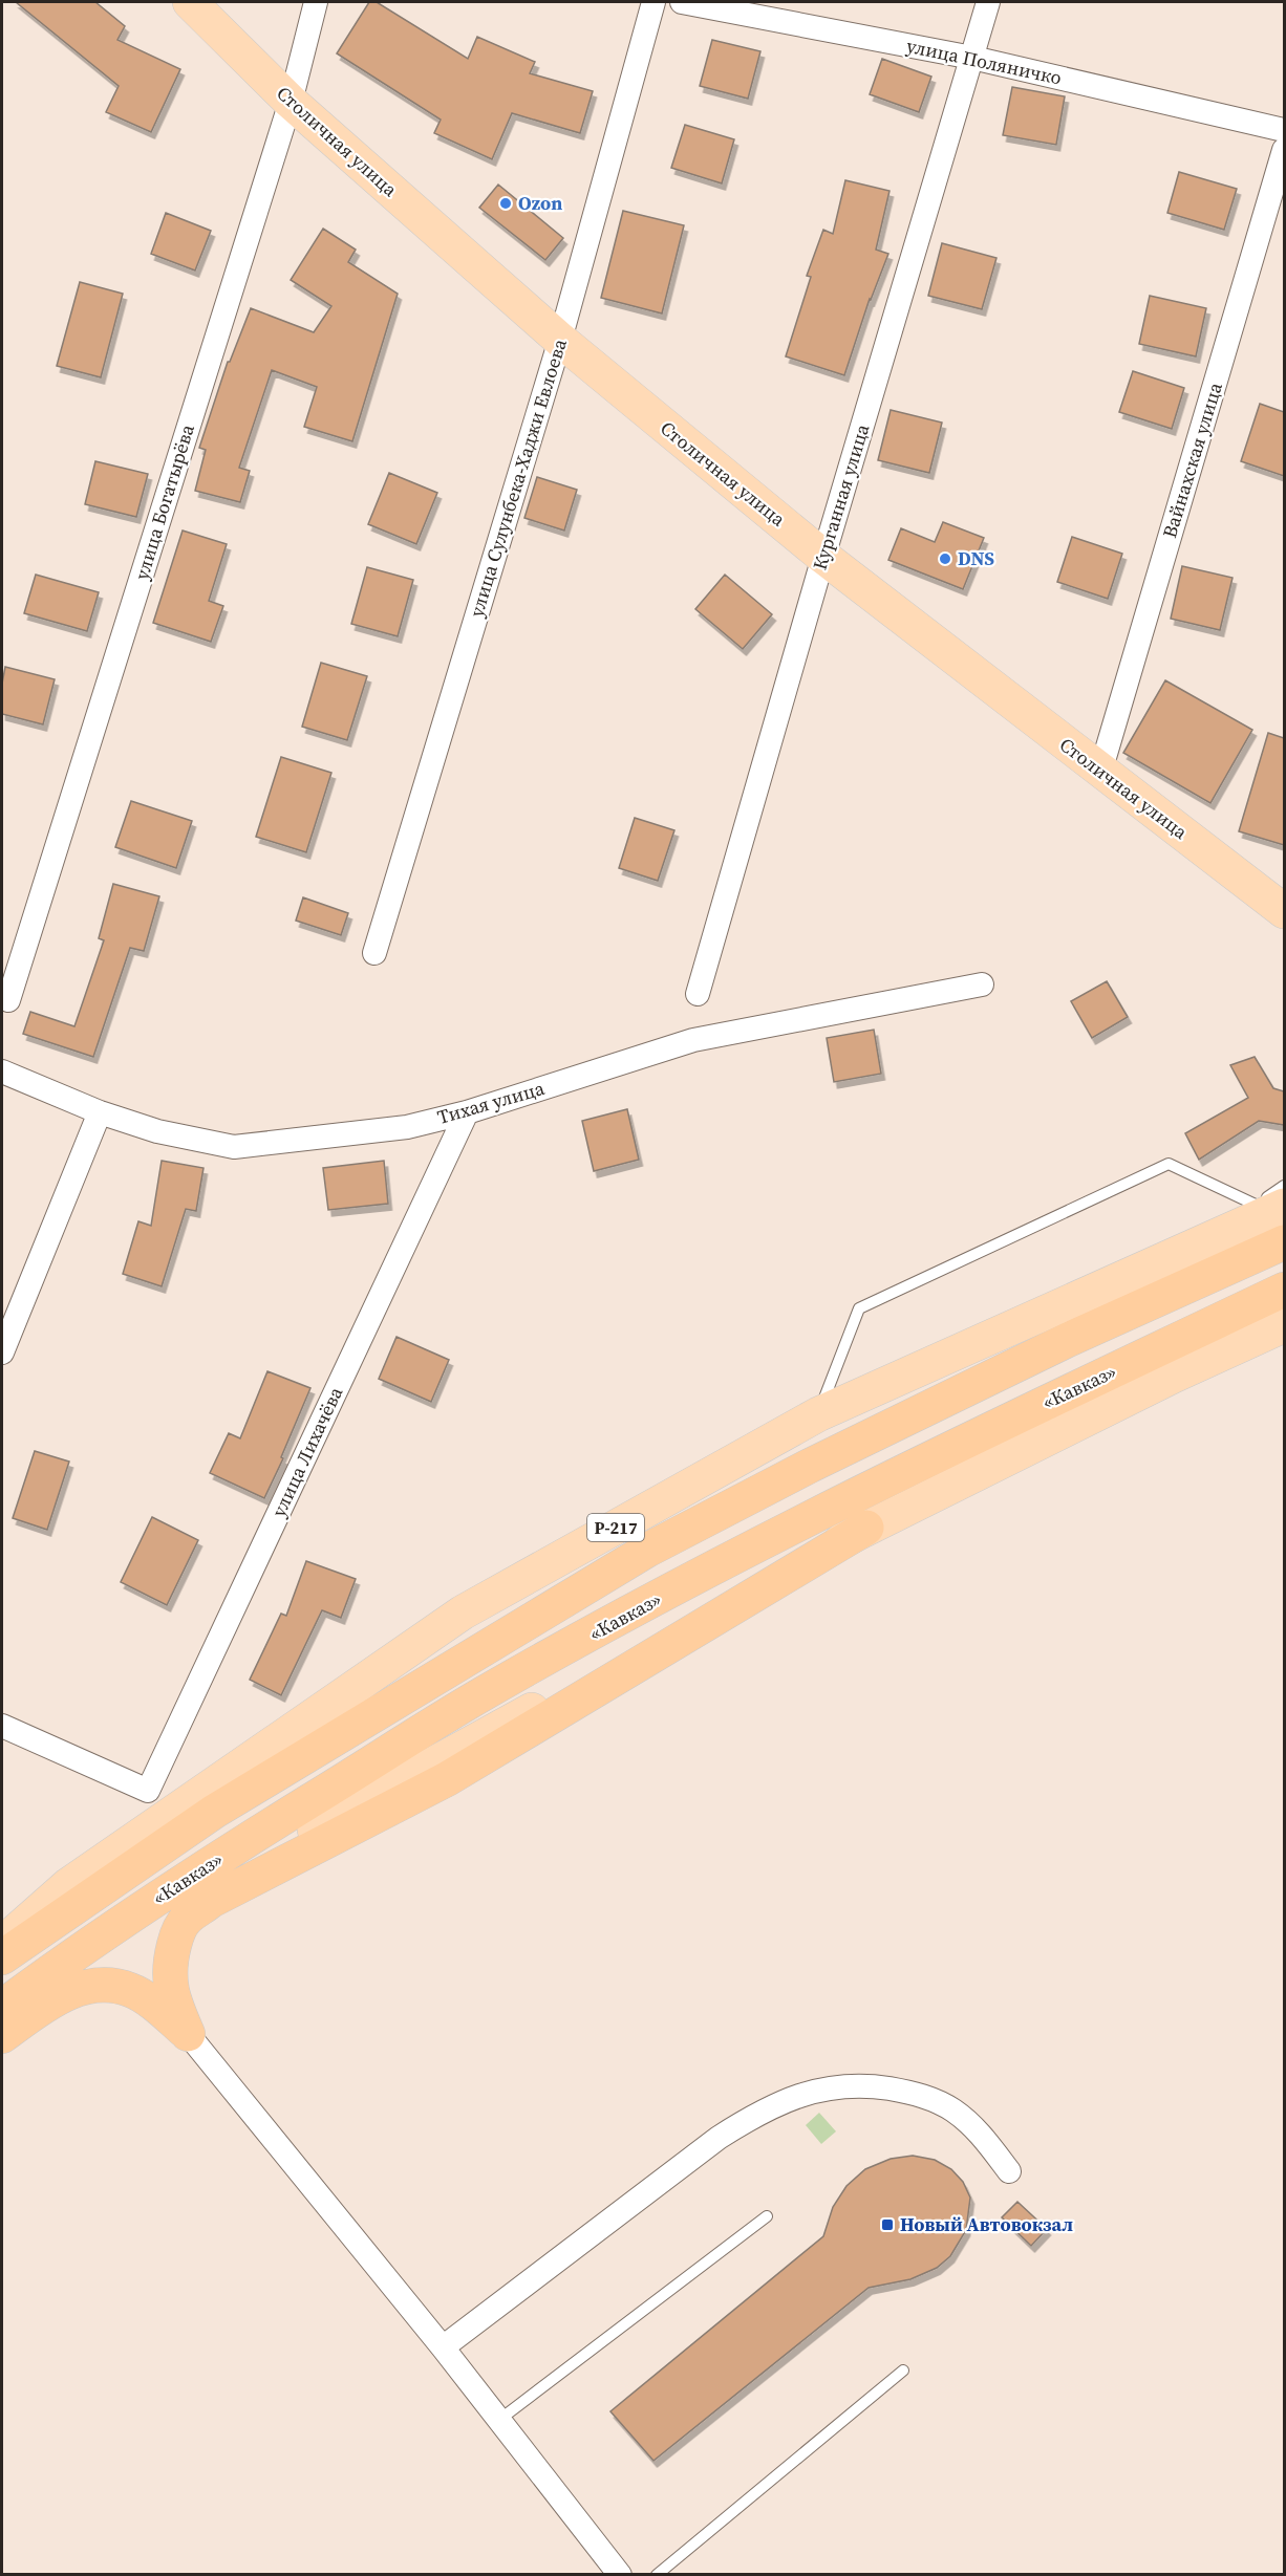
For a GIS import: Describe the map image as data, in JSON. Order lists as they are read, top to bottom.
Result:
{
  "streets": {
    "highway": ["«Кавказ»", "Р-217"],
    "main road": ["Столичная улица"],
    "street": [
      "улица Поляничко",
      "Вайнахская улица",
      "улица Сулунбека-Хаджи Евлоева",
      "Курганная улица",
      "улица Богатырёва",
      "Тихая улица",
      "улица Лихачёва"
    ]
  },
  "crossings": [
    ["улица Поляничко", "Курганная улица"],
    ["Столичная улица", "Вайнахская улица"],
    ["Столичная улица", "улица Сулунбека-Хаджи Евлоева"],
    ["Столичная улица", "Курганная улица"],
    ["Столичная улица", "улица Богатырёва"],
    ["Тихая улица", "улица Лихачёва"]
  ],
  "places": {
    "other": ["Ozon", "DNS"],
    "transit": ["Новый Автовокзал"]
  }
}
